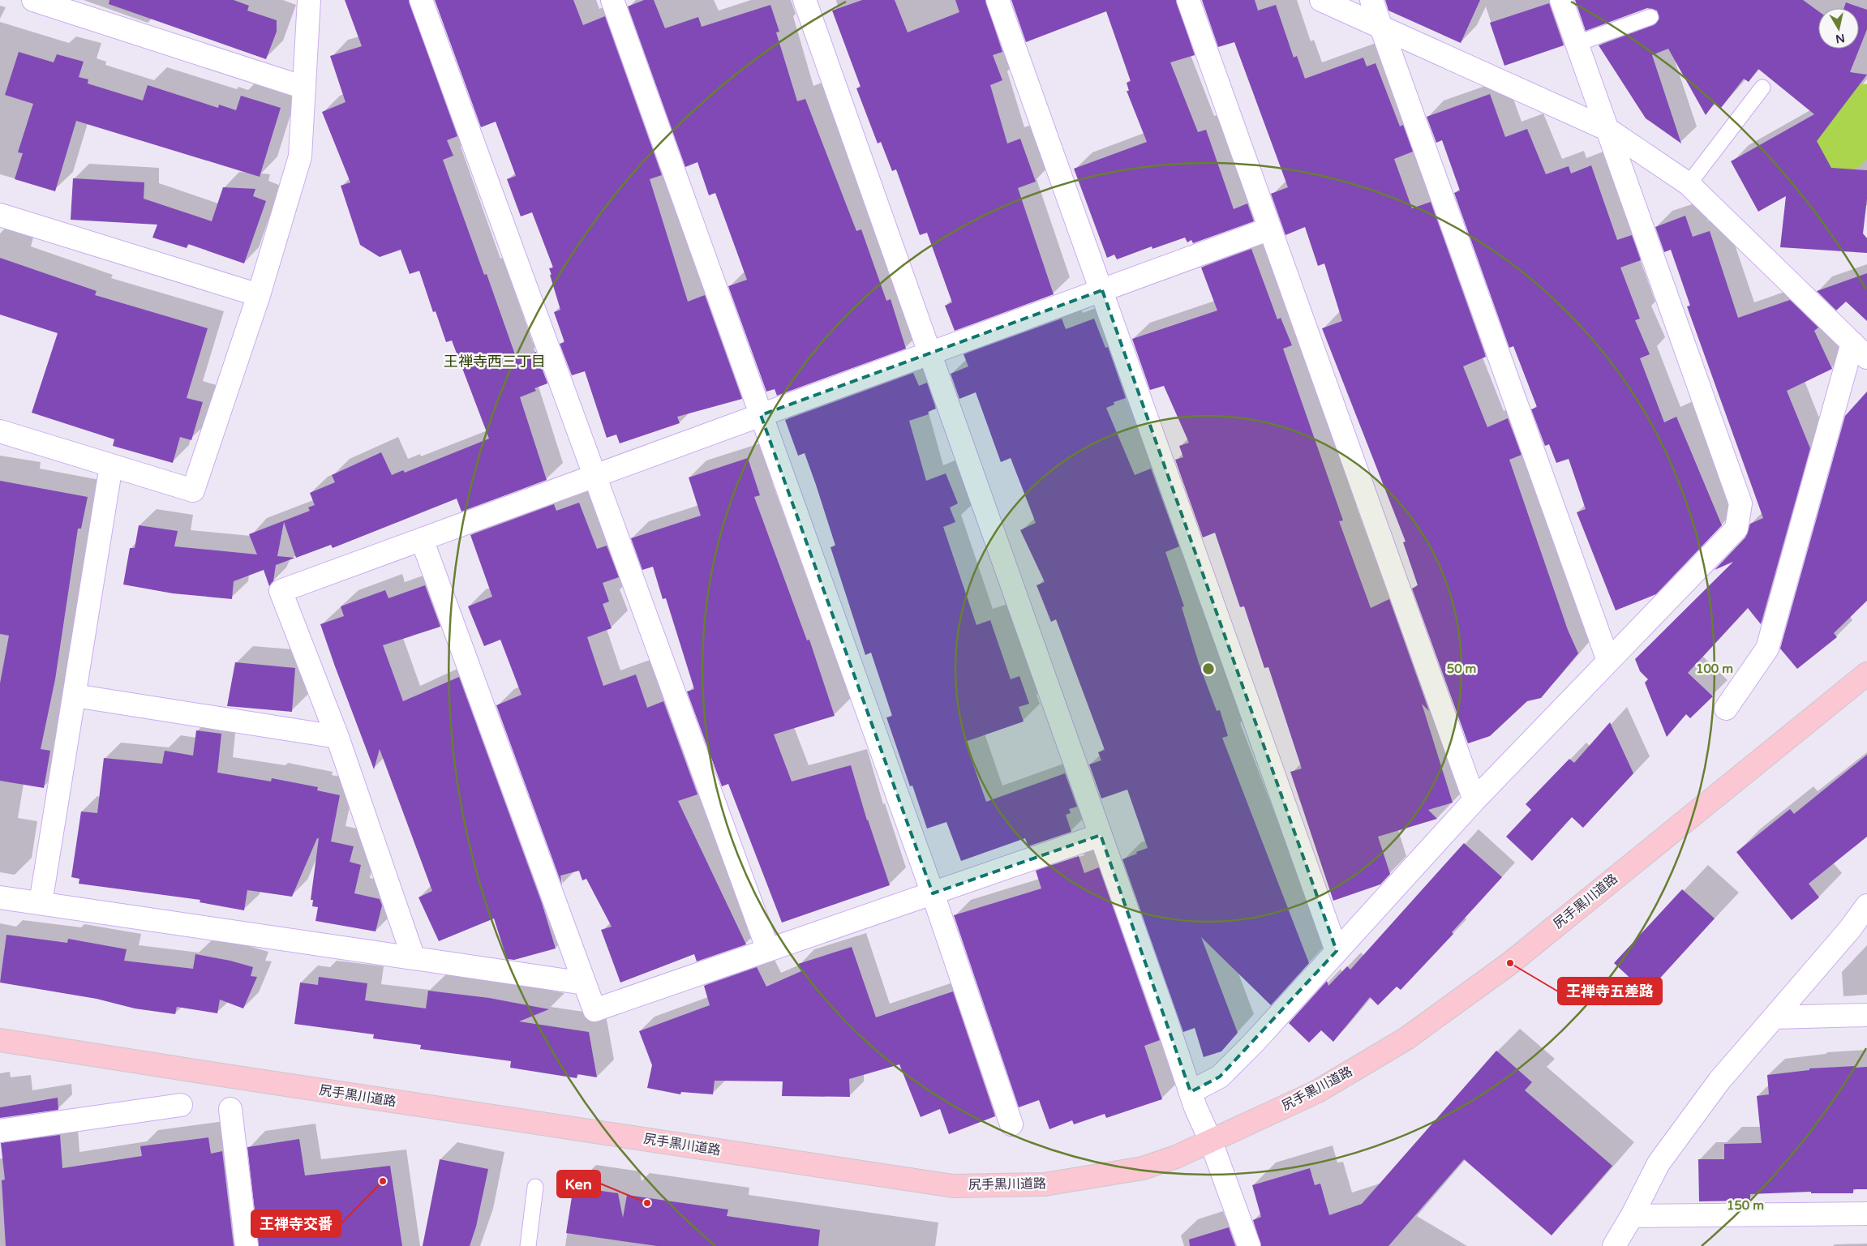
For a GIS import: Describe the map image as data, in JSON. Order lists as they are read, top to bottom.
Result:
{
  "streets": {
    "main road": ["尻手黒川道路"]
  },
  "districts": ["王禅寺西三丁目"],
  "places": ["王禅寺五差路", "王禅寺交番", "Ken"],
  "north": "bottom",
  "rings": ["50 m", "100 m", "150 m"]
}
